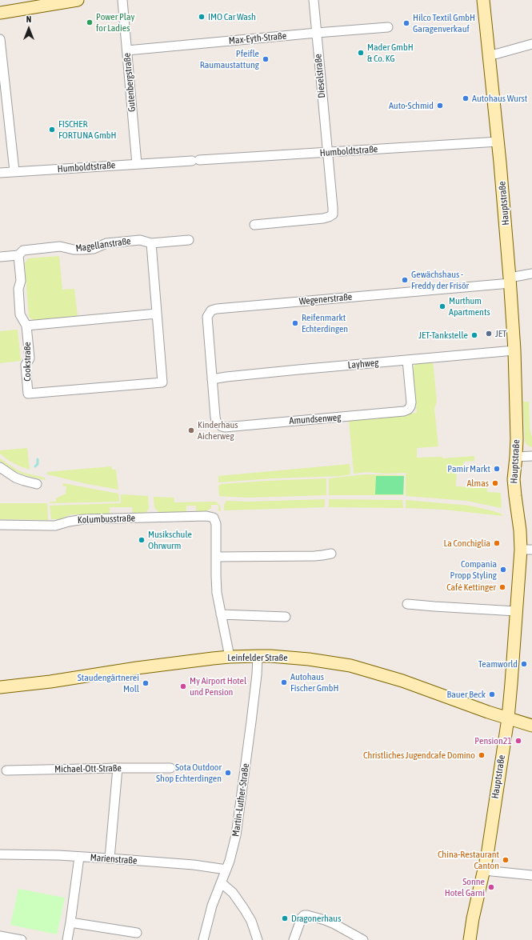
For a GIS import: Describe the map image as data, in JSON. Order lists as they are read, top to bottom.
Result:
{
  "streets": {
    "main road": ["Hauptstraße", "Leinfelder Straße"],
    "street": [
      "Max-Eyth-Straße",
      "Dieselstraße",
      "Gutenbergstraße",
      "Humboldtstraße",
      "Magellanstraße",
      "Wegenerstraße",
      "Cookstraße",
      "Layhweg",
      "Amundsenweg",
      "Kolumbusstraße",
      "Michael-Ott-Straße",
      "Martin-Luther-Straße",
      "Marienstraße"
    ]
  },
  "crossings": [
    ["Max-Eyth-Straße", "Dieselstraße"],
    ["Max-Eyth-Straße", "Gutenbergstraße"],
    ["Dieselstraße", "Humboldtstraße"],
    ["Gutenbergstraße", "Humboldtstraße"],
    ["Humboldtstraße", "Hauptstraße"],
    ["Hauptstraße", "Wegenerstraße"],
    ["Hauptstraße", "Layhweg"],
    ["Hauptstraße", "Leinfelder Straße"],
    ["Magellanstraße", "Cookstraße"],
    ["Wegenerstraße", "Layhweg"],
    ["Wegenerstraße", "Amundsenweg"],
    ["Layhweg", "Amundsenweg"],
    ["Leinfelder Straße", "Martin-Luther-Straße"],
    ["Martin-Luther-Straße", "Marienstraße"]
  ],
  "places": [
    "IMO Car Wash",
    "Power Play for Ladies",
    "Hilco Textil GmbH Garagenverkauf",
    "Mader GmbH & Co. KG",
    "Pfeifle Raumaustattung",
    "Autohaus Wurst",
    "Auto-Schmid",
    "FISCHER FORTUNA GmbH",
    "Gewächshaus - Freddy der Frisör",
    "Murthum Apartments",
    "Reifenmarkt Echterdingen",
    "JET",
    "JET-Tankstelle",
    "Kinderhaus Aicherweg",
    "Pamir Markt",
    "Almas",
    "Musikschule Ohrwurm",
    "La Conchiglia",
    "Compania Propp Styling",
    "Café Kettinger",
    "Teamworld",
    "Autohaus Fischer GmbH",
    "Staudengärtnerei Moll",
    "My Airport Hotel und Pension",
    "Bauer Beck",
    "Pension21",
    "Christliches Jugendcafe Domino",
    "Sota Outdoor Shop Echterdingen",
    "China-Restaurant Canton",
    "Sonne Hotel Garni",
    "Dragonerhaus"
  ],
  "north": "top"
}
